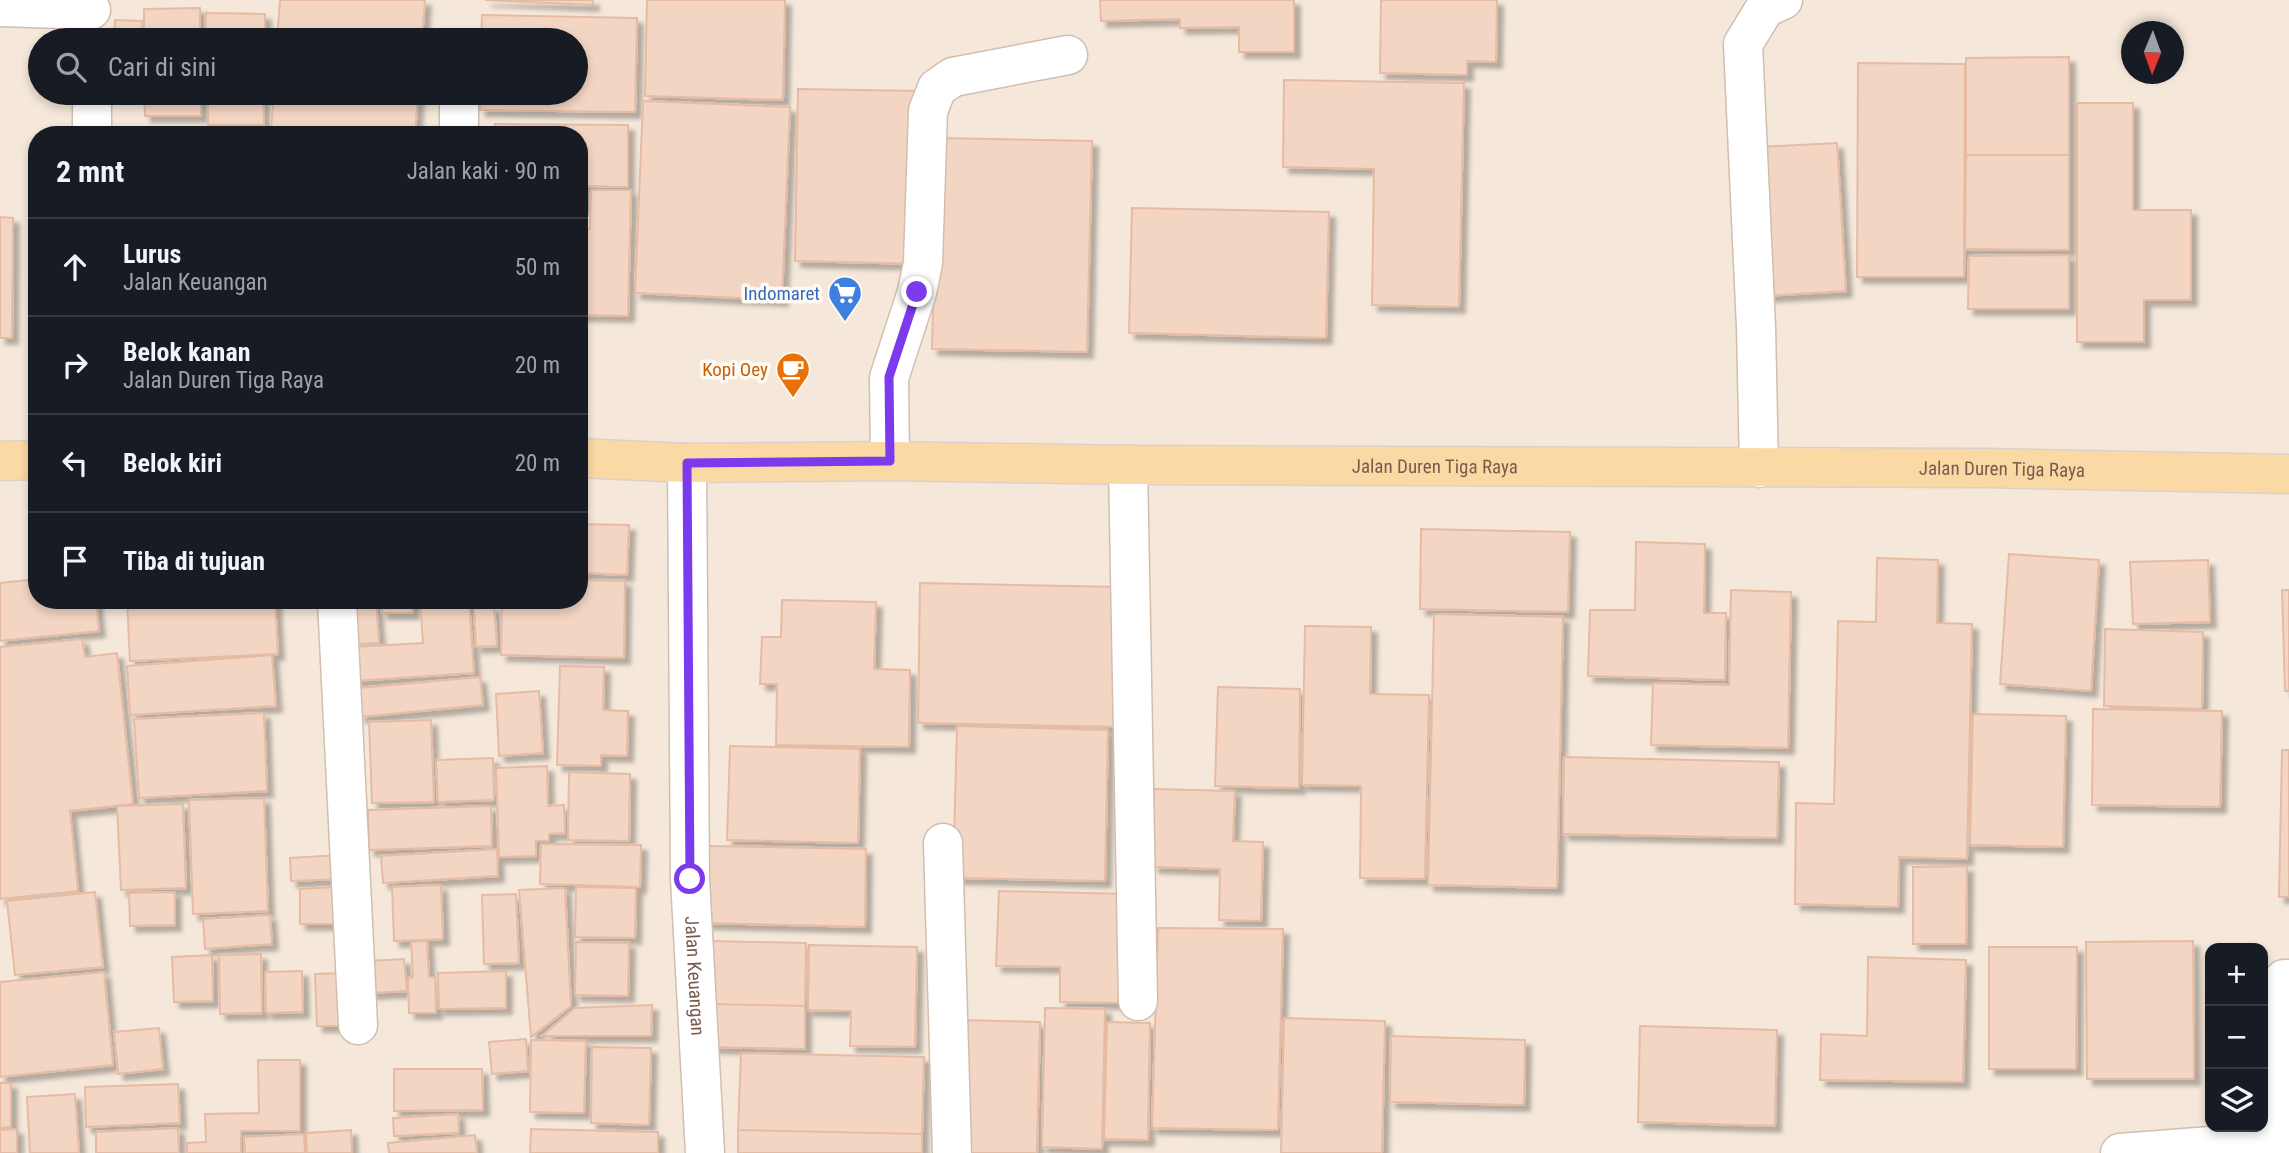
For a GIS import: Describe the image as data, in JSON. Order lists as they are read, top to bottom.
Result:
{
  "streets": {
    "main road": ["Jalan Duren Tiga Raya"],
    "street": ["Jalan Keuangan"]
  },
  "crossings": [
    ["Jalan Duren Tiga Raya", "Jalan Keuangan"]
  ],
  "places": {
    "supermarket": ["Indomaret"],
    "cafe": ["Kopi Oey"]
  },
  "north": "bottom",
  "page": {
    "search": "Cari di sini",
    "heading": ["2 mnt", "Jalan kaki · 90 m"],
    "list": [
      ["Lurus", "Jalan Keuangan", "50 m"],
      ["Belok kanan", "Jalan Duren Tiga Raya", "20 m"],
      ["Belok kiri", "20 m"],
      "Tiba di tujuan"
    ],
    "map_buttons": ["+", "−"]
  }
}
